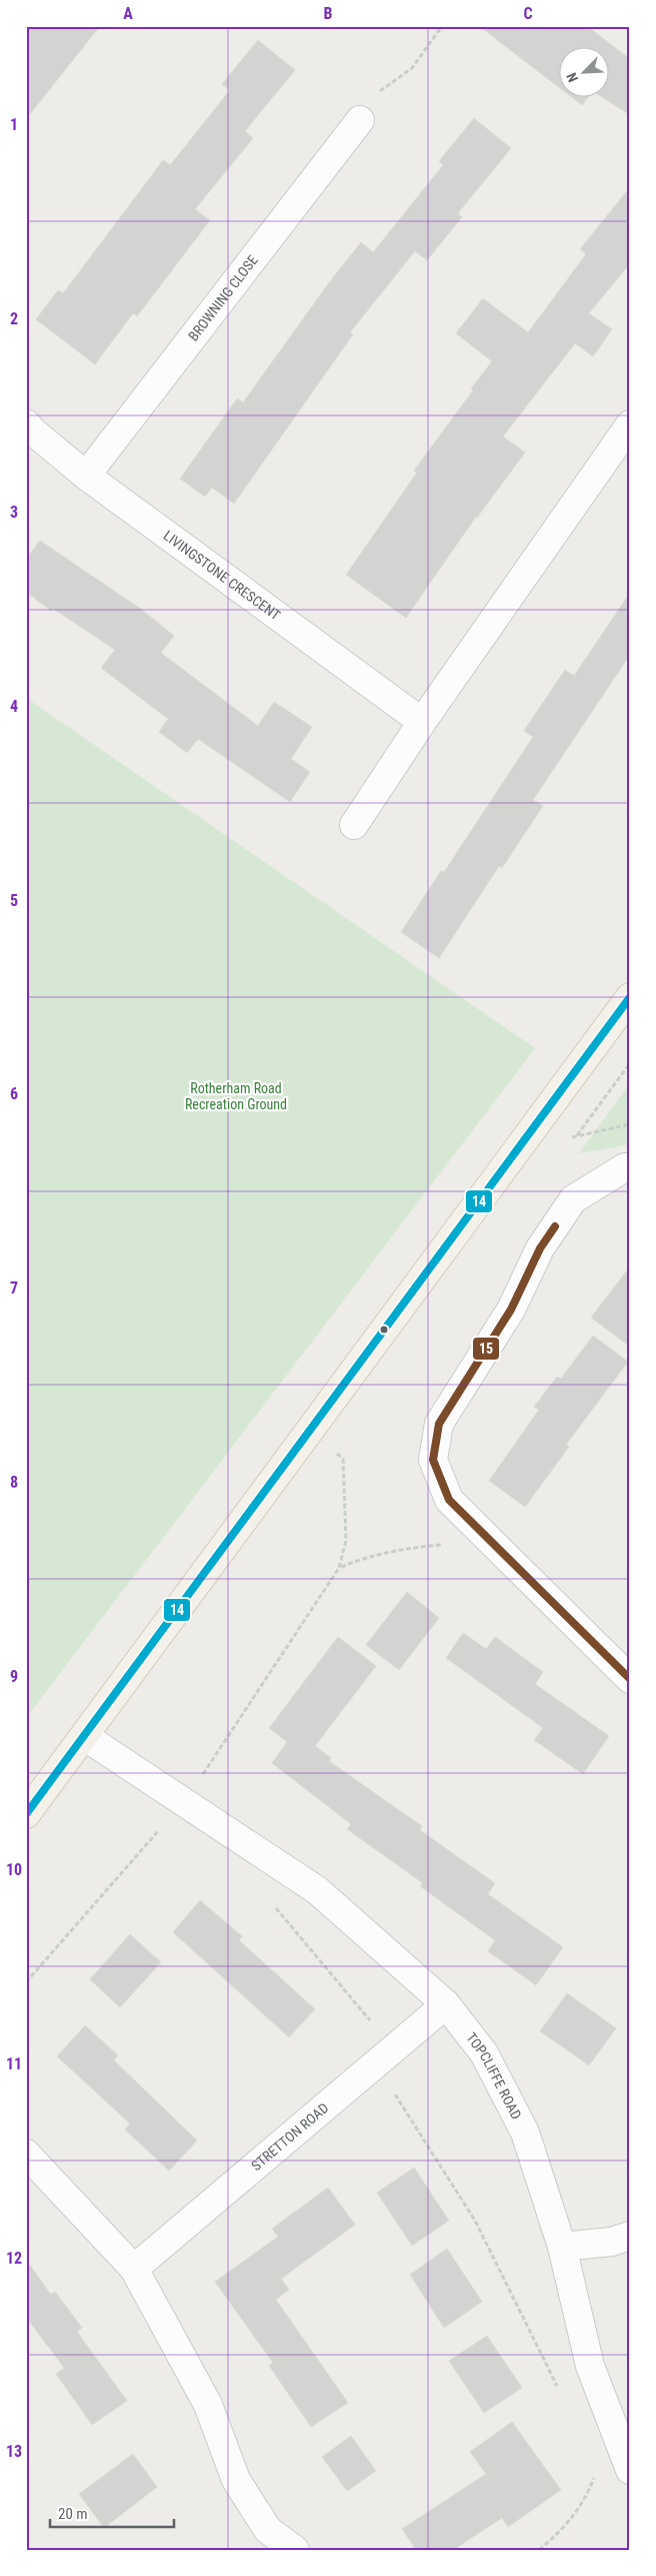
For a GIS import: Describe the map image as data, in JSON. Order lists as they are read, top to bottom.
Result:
{
  "streets": {
    "street": [
      "BROWNING CLOSE",
      "LIVINGSTONE CRESCENT",
      "TOPCLIFFE ROAD",
      "STRETTON ROAD"
    ]
  },
  "crossings": [
    ["BROWNING CLOSE", "LIVINGSTONE CRESCENT"],
    ["TOPCLIFFE ROAD", "STRETTON ROAD"]
  ],
  "parks": ["Rotherham Road Recreation Ground"],
  "lines": ["transit line 14", "transit line 15"],
  "scale_bar": "20 m",
  "north": "bottom left",
  "grid": {
    "columns": ["A", "B", "C"],
    "rows": [
      "1",
      "2",
      "3",
      "4",
      "5",
      "6",
      "7",
      "8",
      "9",
      "10",
      "11",
      "12",
      "13"
    ]
  }
}
